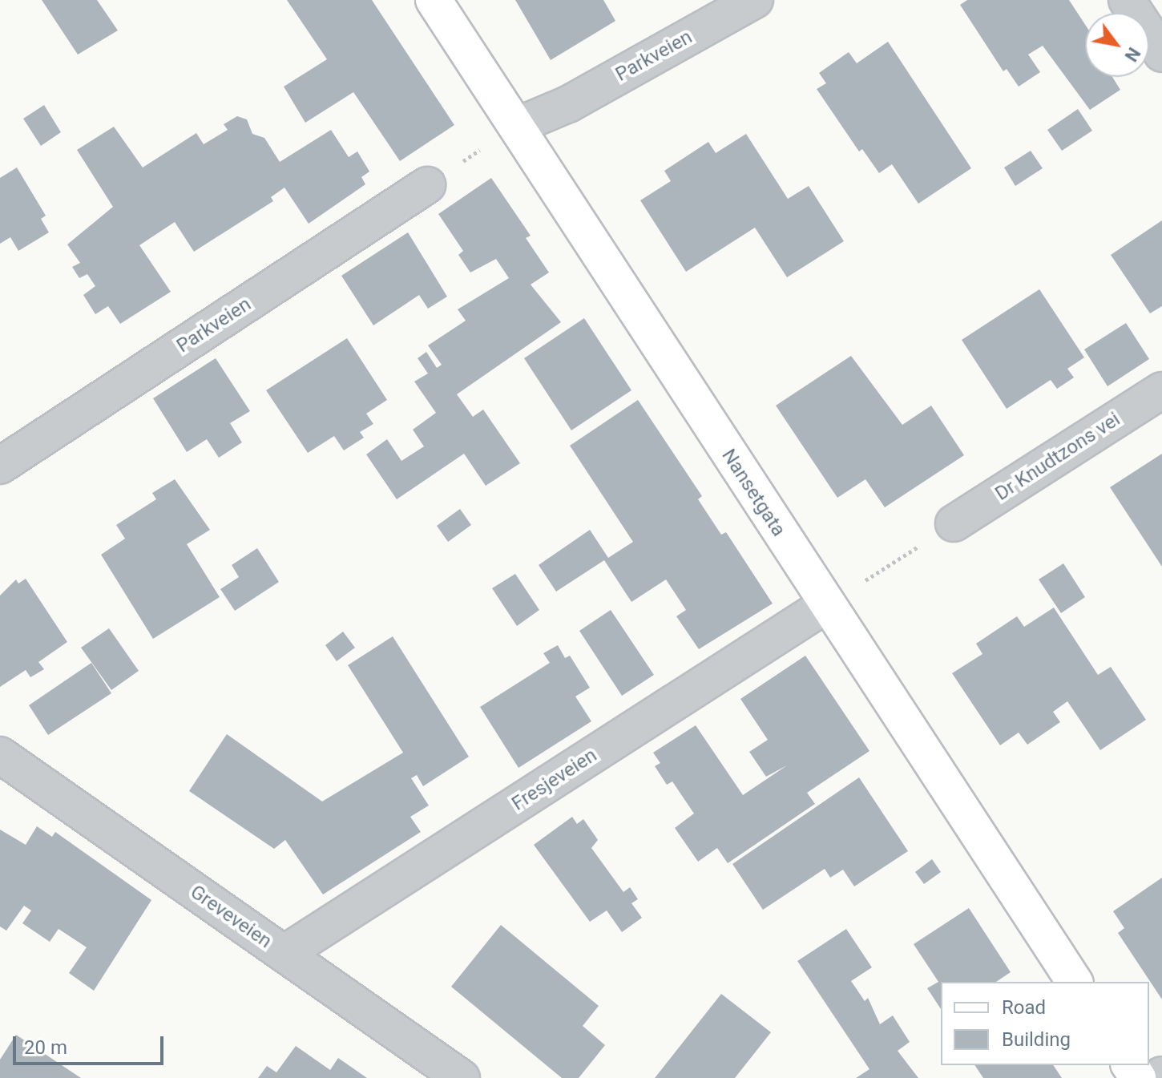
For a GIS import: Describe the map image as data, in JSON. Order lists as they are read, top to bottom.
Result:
{
  "streets": {
    "main road": ["Nansetgata"],
    "street": [
      "Parkveien",
      "Dr Knudtzons vei",
      "Fresjeveien",
      "Greveveien"
    ]
  },
  "crossings": [
    ["Parkveien", "Nansetgata"],
    ["Nansetgata", "Fresjeveien"],
    ["Fresjeveien", "Greveveien"]
  ],
  "legend": ["Road", "Building"],
  "scale_bar": "20 m",
  "north": "bottom right"
}
